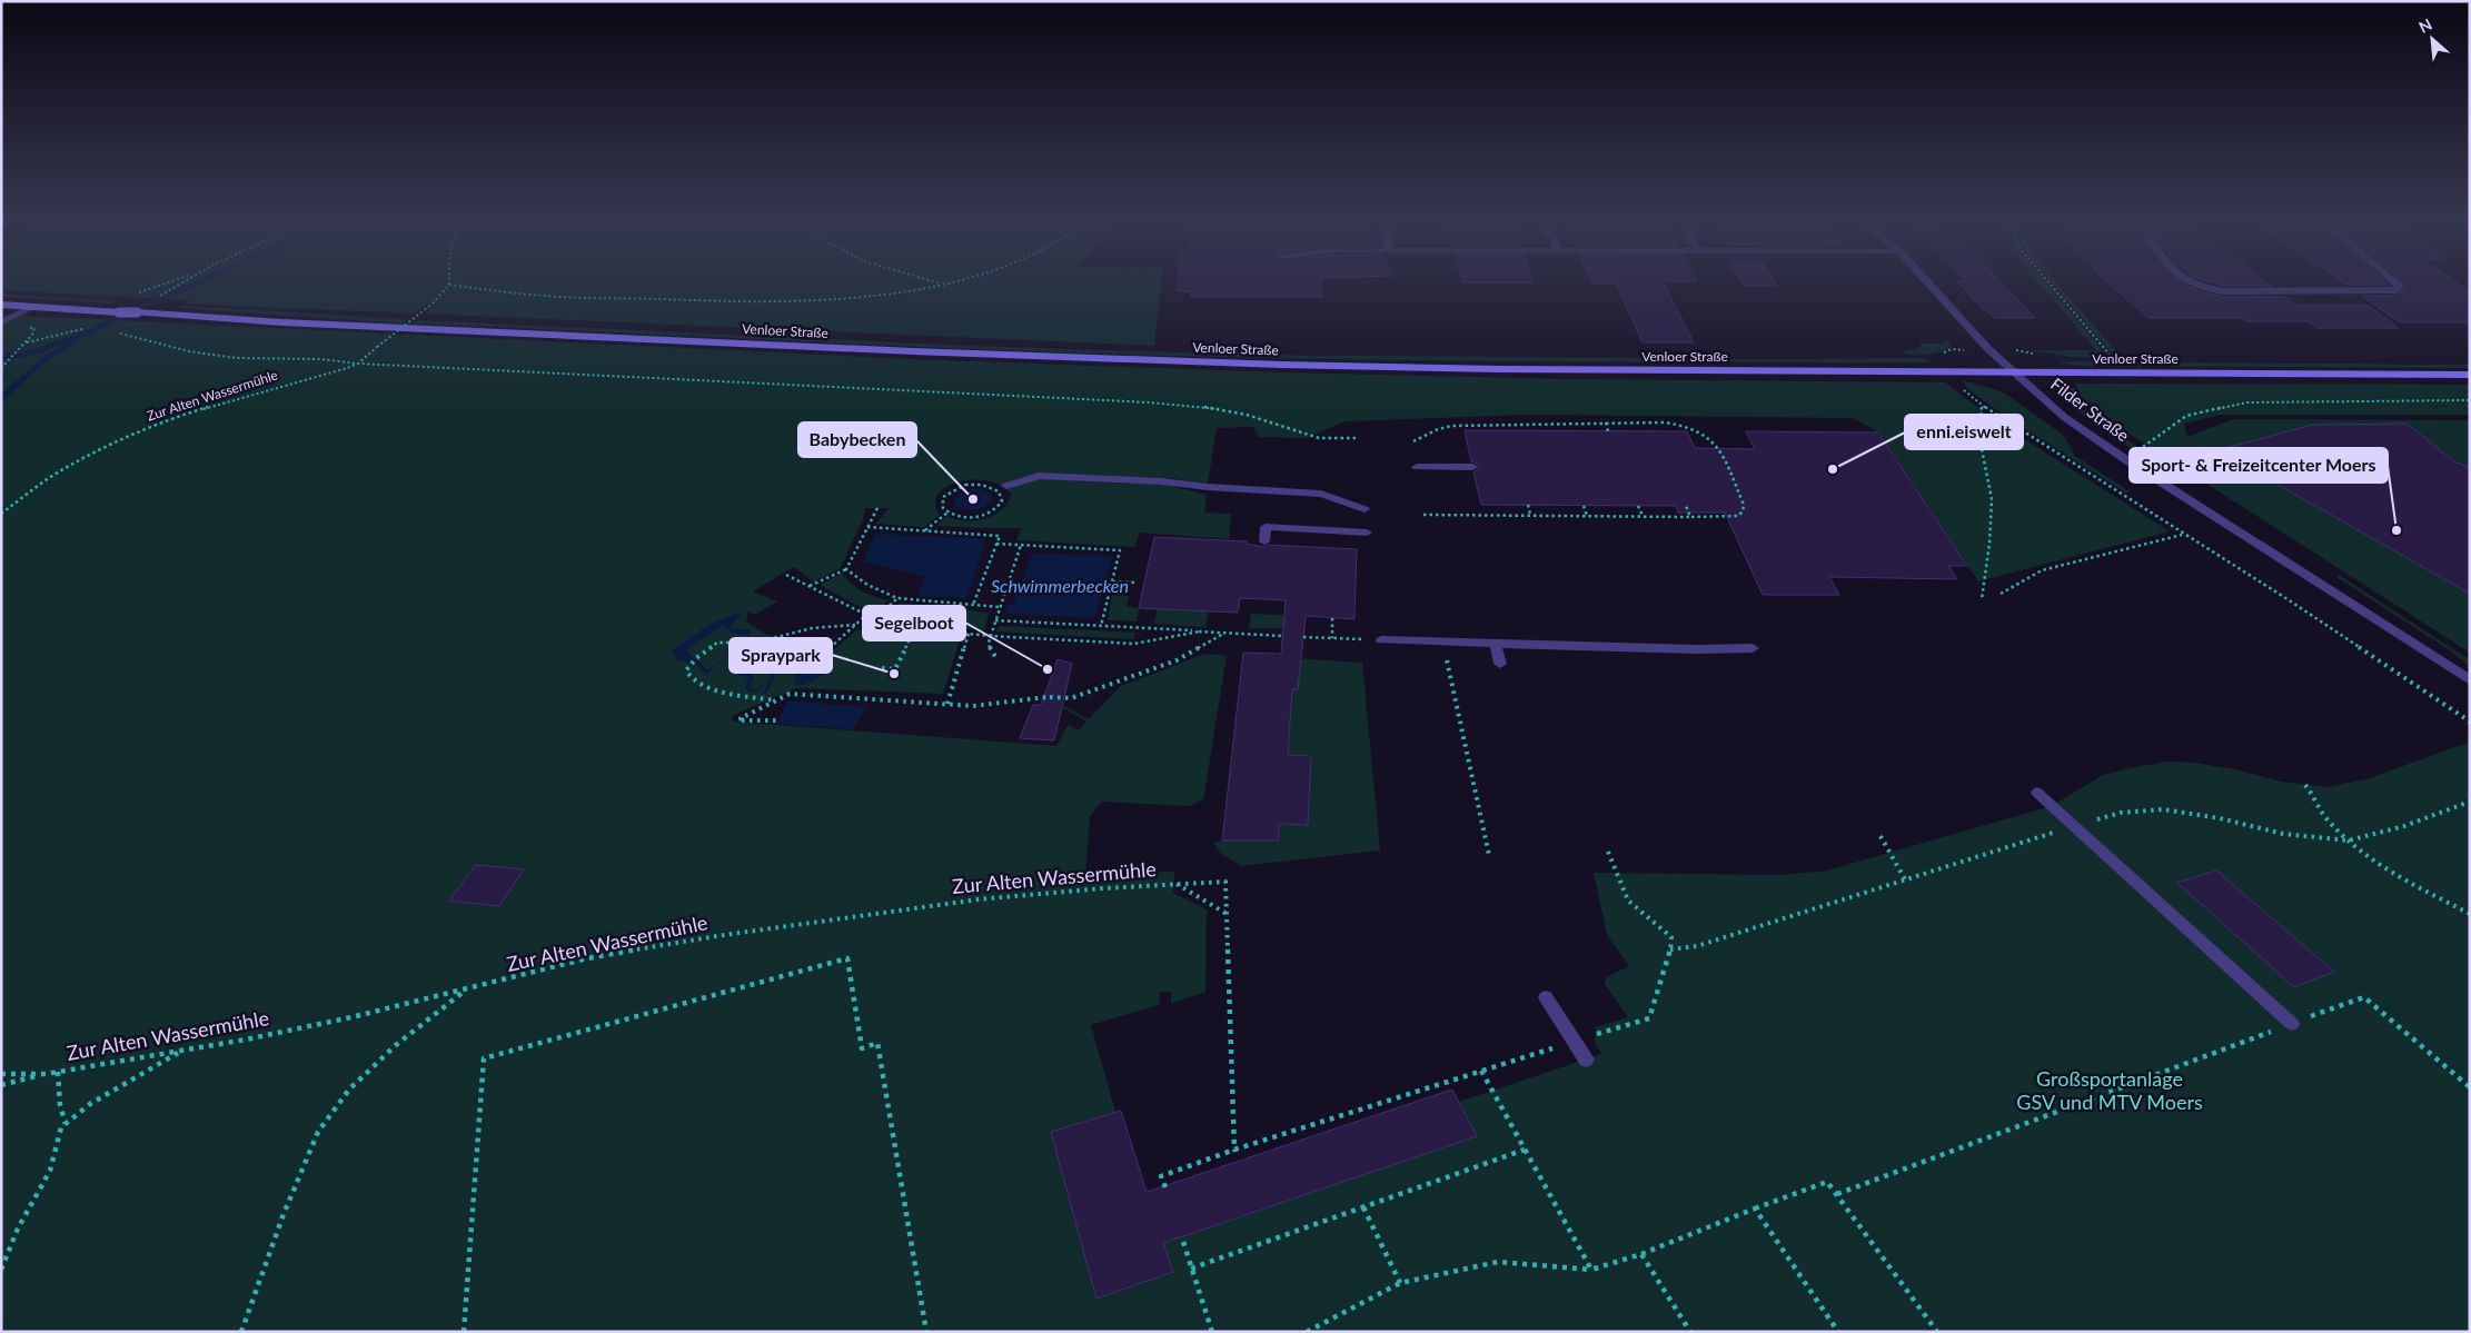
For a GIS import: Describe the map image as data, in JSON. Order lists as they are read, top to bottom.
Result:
{
  "streets": {
    "main road": ["Venloer Straße"],
    "street": ["Filder Straße"],
    "path": ["Zur Alten Wassermühle"]
  },
  "crossings": [
    ["Venloer Straße", "Filder Straße"]
  ],
  "water": ["Schwimmerbecken"],
  "parks": ["Großsportanlage GSV und MTV Moers"],
  "places": [
    "enni.eiswelt",
    "Babybecken",
    "Sport- & Freizeitcenter Moers",
    "Segelboot",
    "Spraypark"
  ],
  "north": "top left"
}
